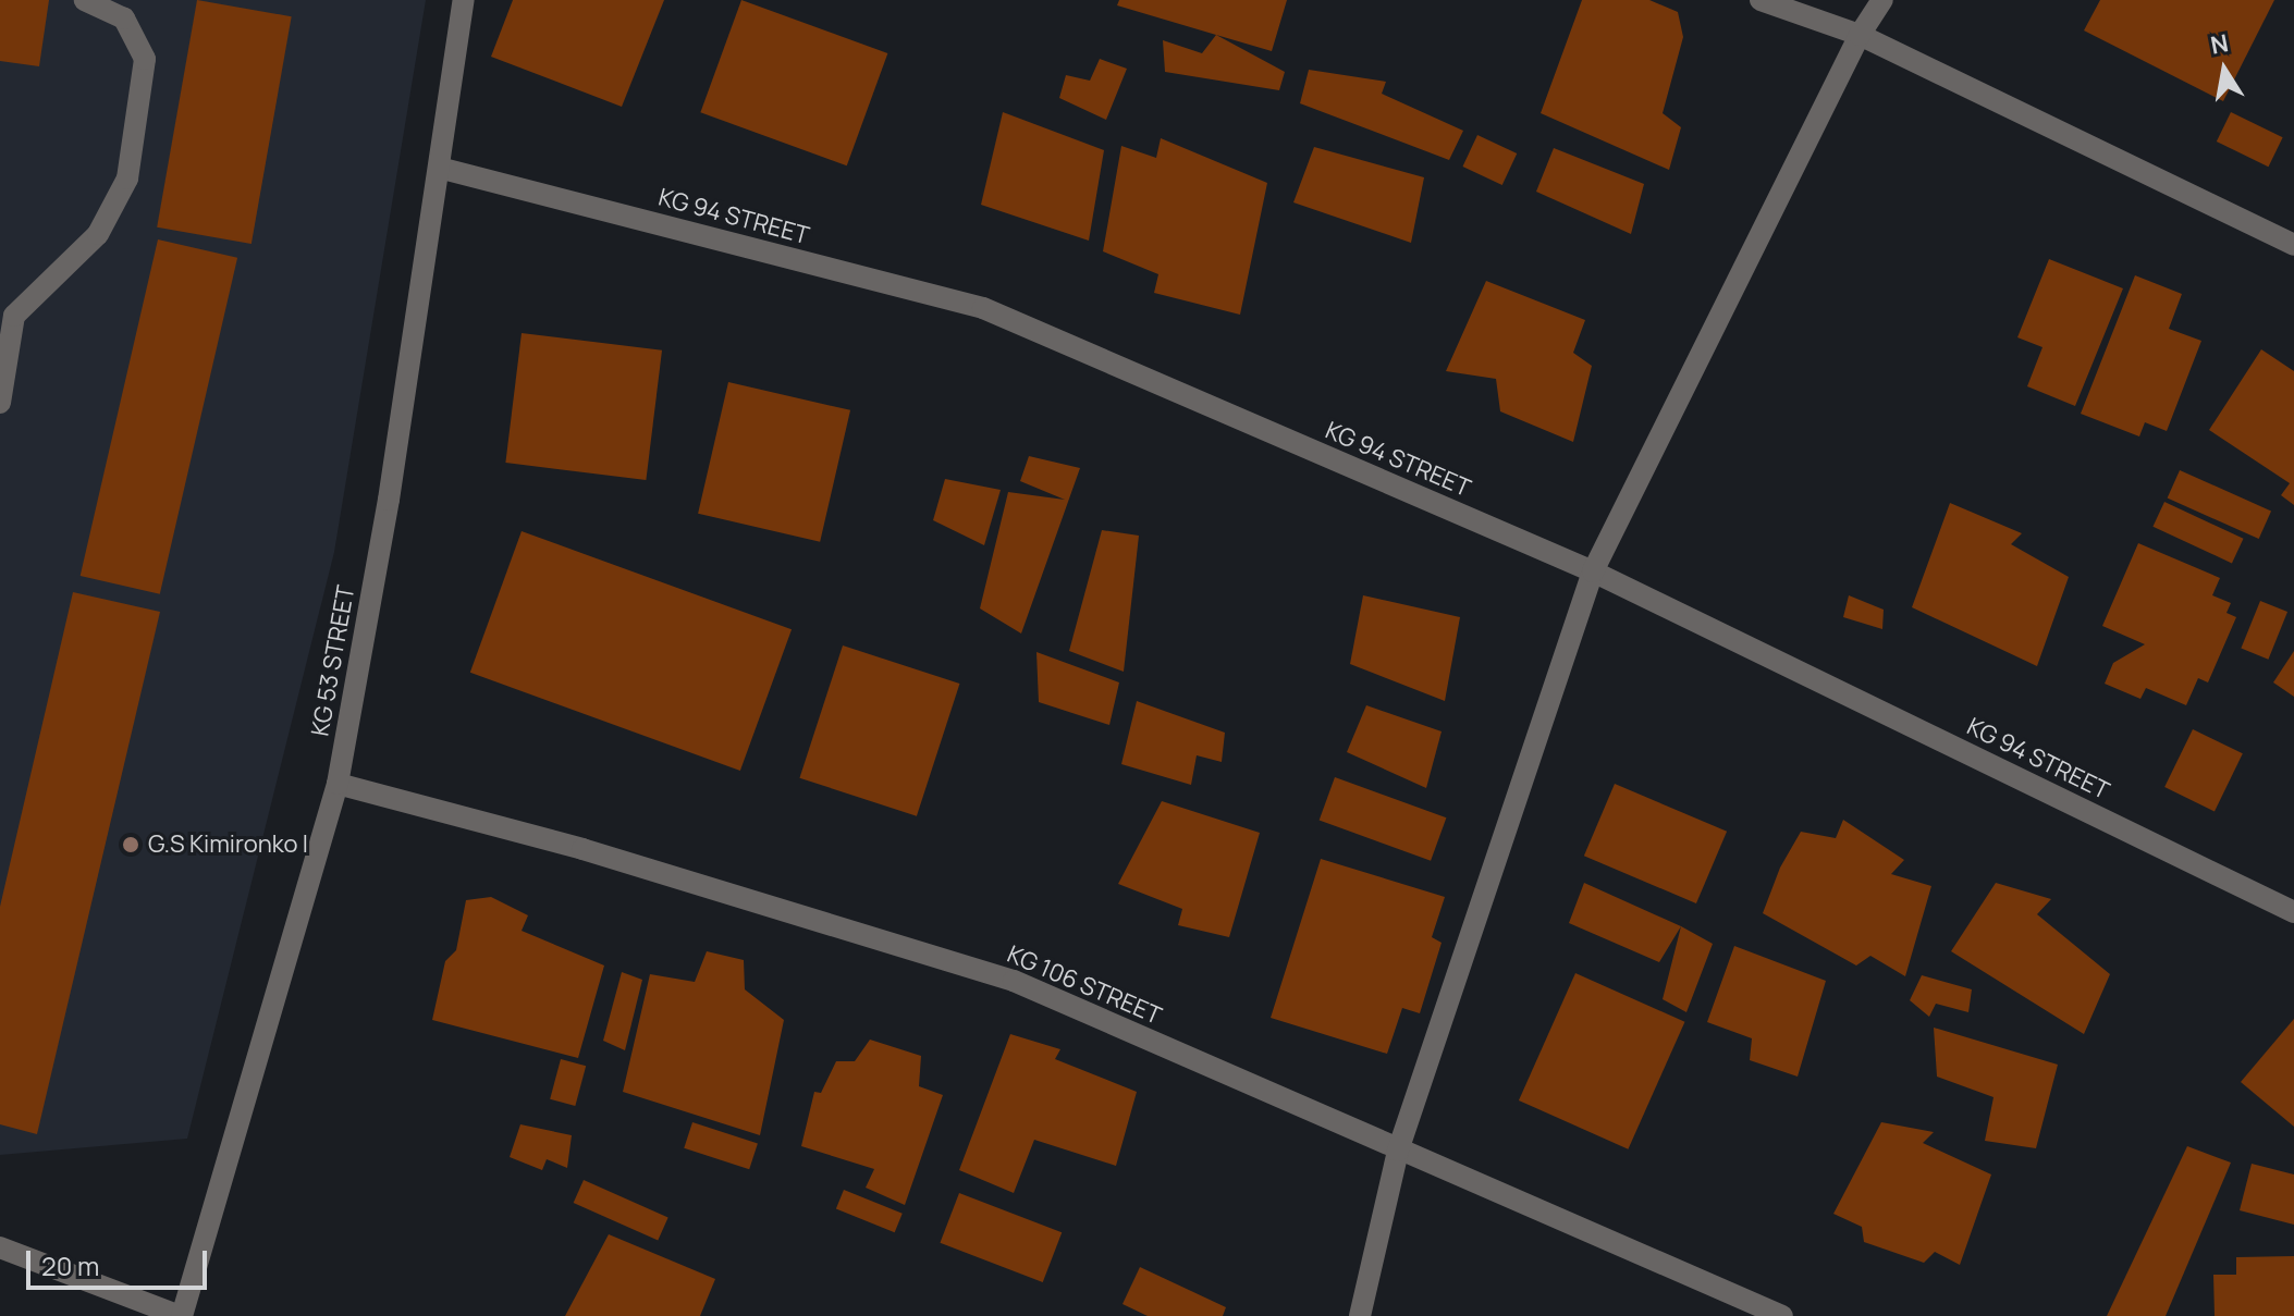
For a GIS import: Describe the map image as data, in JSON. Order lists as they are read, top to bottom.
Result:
{
  "streets": {
    "street": ["KG 94 STREET", "KG 53 STREET", "KG 106 STREET"]
  },
  "crossings": [
    ["KG 94 STREET", "KG 53 STREET"],
    ["KG 53 STREET", "KG 106 STREET"]
  ],
  "places": ["G.S Kimironko I"],
  "scale_bar": "20 m",
  "north": "top"
}
